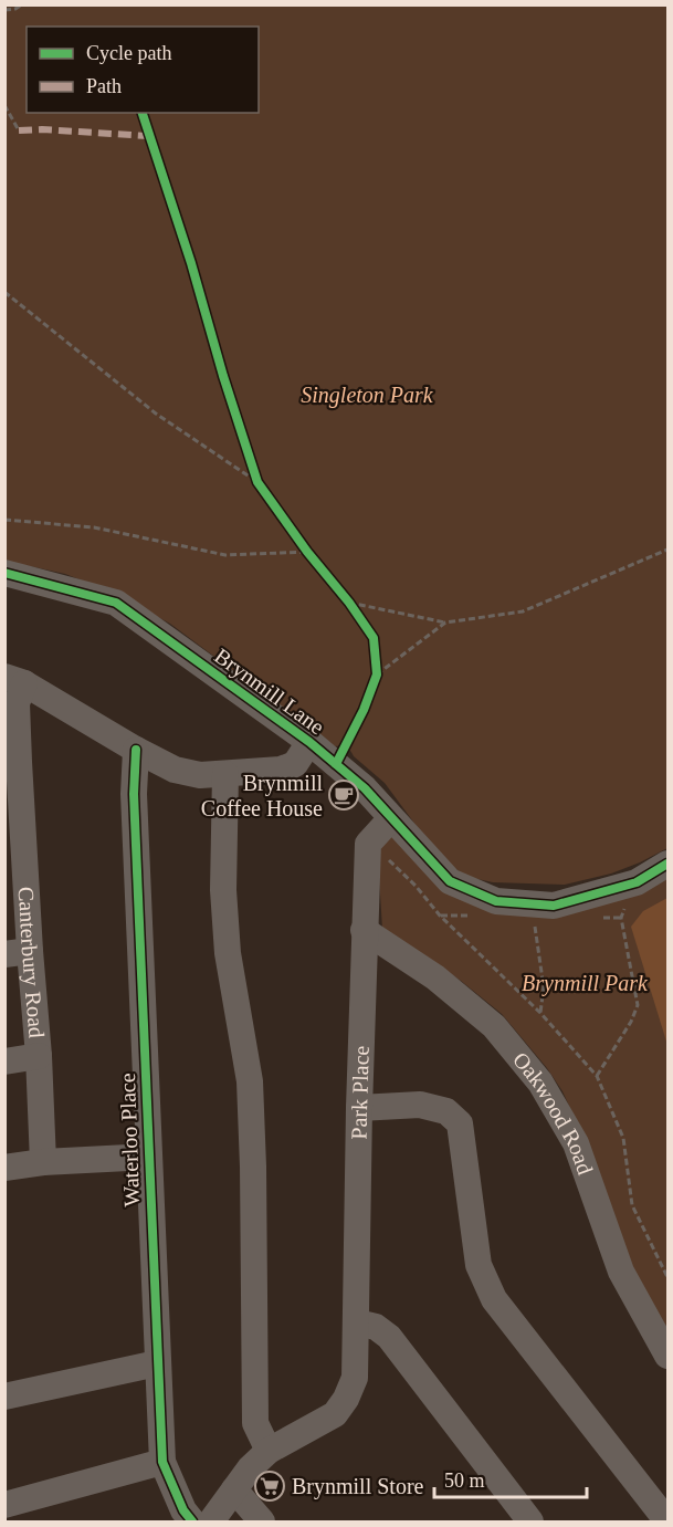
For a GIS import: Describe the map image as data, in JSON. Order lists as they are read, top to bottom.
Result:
{
  "streets": {
    "street": [
      "Brynmill Lane",
      "Canterbury Road",
      "Park Place",
      "Oakwood Road",
      "Waterloo Place"
    ]
  },
  "crossings": [
    ["Park Place", "Oakwood Road"]
  ],
  "parks": ["Singleton Park", "Brynmill Park"],
  "places": {
    "cafe": ["Brynmill Coffee House"],
    "supermarket": ["Brynmill Store"]
  },
  "legend": ["Cycle path", "Path"],
  "scale_bar": "50 m"
}
